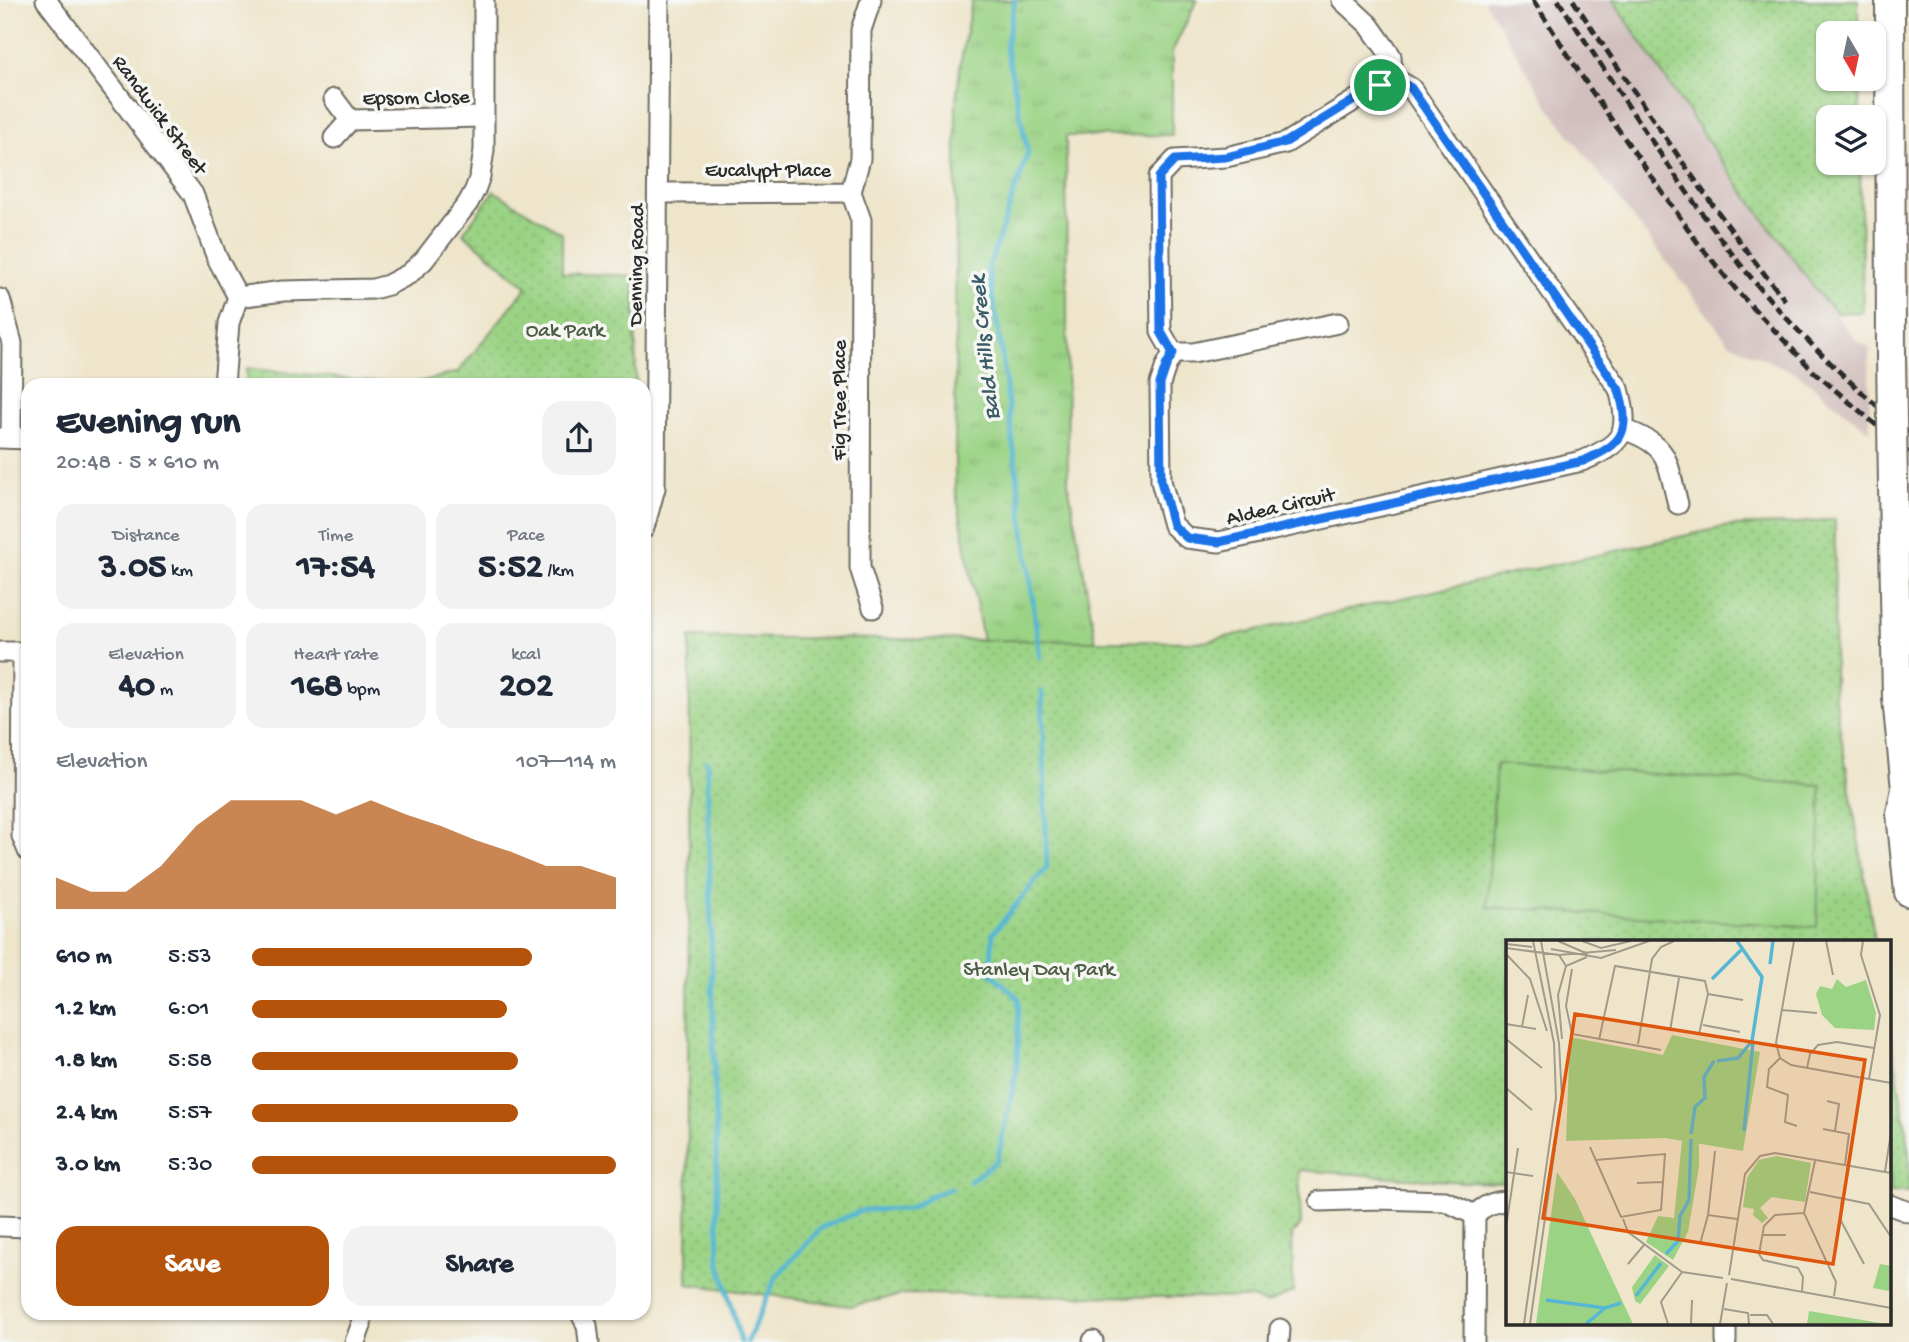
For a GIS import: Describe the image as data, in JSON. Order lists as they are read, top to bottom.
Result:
{
  "streets": {
    "street": [
      "Epsom Close",
      "Randwick Street",
      "Eucalypt Place",
      "Denning Road",
      "Fig Tree Place",
      "Aldea Circuit"
    ]
  },
  "crossings": [
    ["Eucalypt Place", "Denning Road"],
    ["Eucalypt Place", "Fig Tree Place"]
  ],
  "water": ["Bald Hills Creek"],
  "parks": ["Oak Park", "Stanley Day Park"],
  "north": "bottom",
  "page": {
    "heading": ["Evening run", "20:48 · 5 × 610 m"],
    "stats": [
      ["Distance", "3.05 km"],
      ["Time", "17:54"],
      ["Pace", "5:52 /km"],
      ["Elevation", "40 m"],
      ["Heart rate", "168 bpm"],
      ["kcal", "202"]
    ],
    "chart": ["Elevation", "107–114 m"],
    "list": [
      {
        "name": "610 m",
        "note": "5:53"
      },
      {
        "name": "1.2 km",
        "note": "6:01"
      },
      {
        "name": "1.8 km",
        "note": "5:58"
      },
      {
        "name": "2.4 km",
        "note": "5:57"
      },
      {
        "name": "3.0 km",
        "note": "5:30"
      }
    ],
    "buttons": ["Save", "Share"]
  }
}
